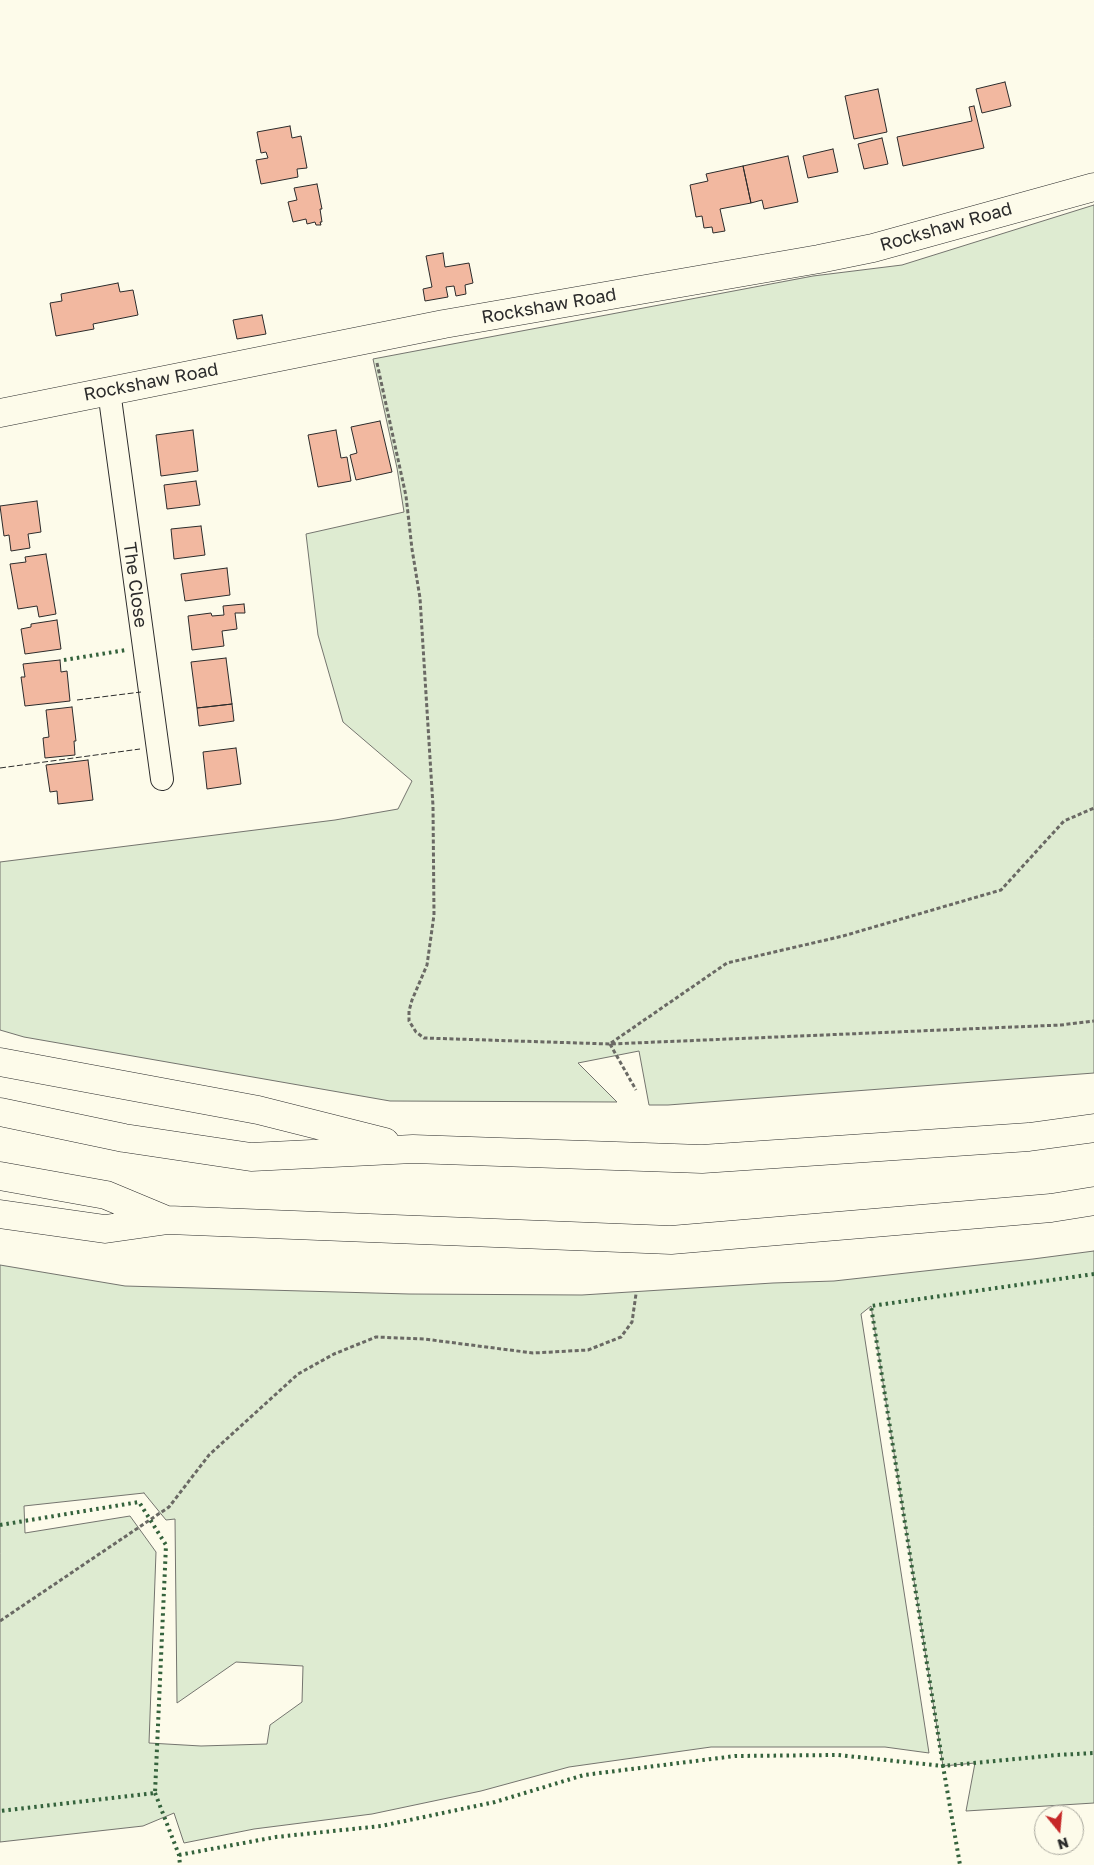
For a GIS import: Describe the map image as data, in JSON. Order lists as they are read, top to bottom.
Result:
{
  "streets": {
    "main road": ["Rockshaw Road"],
    "street": ["The Close"]
  },
  "crossings": [
    ["Rockshaw Road", "The Close"]
  ],
  "north": "bottom"
}
